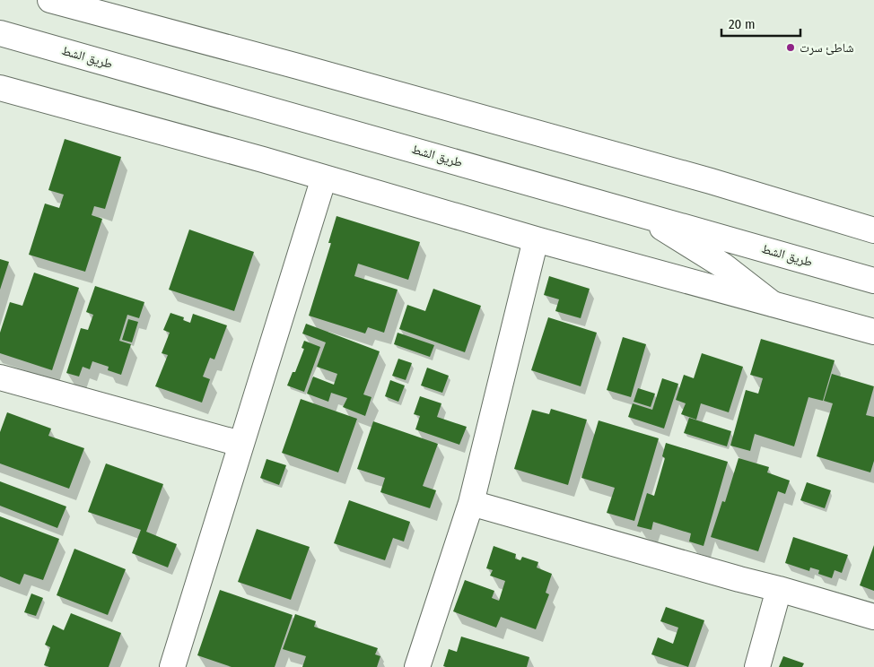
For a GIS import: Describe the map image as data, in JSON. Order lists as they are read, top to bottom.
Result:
{
  "streets": {
    "street": ["طريق الشط"]
  },
  "places": ["شاطئ سرت"],
  "scale_bar": "20 m"
}
